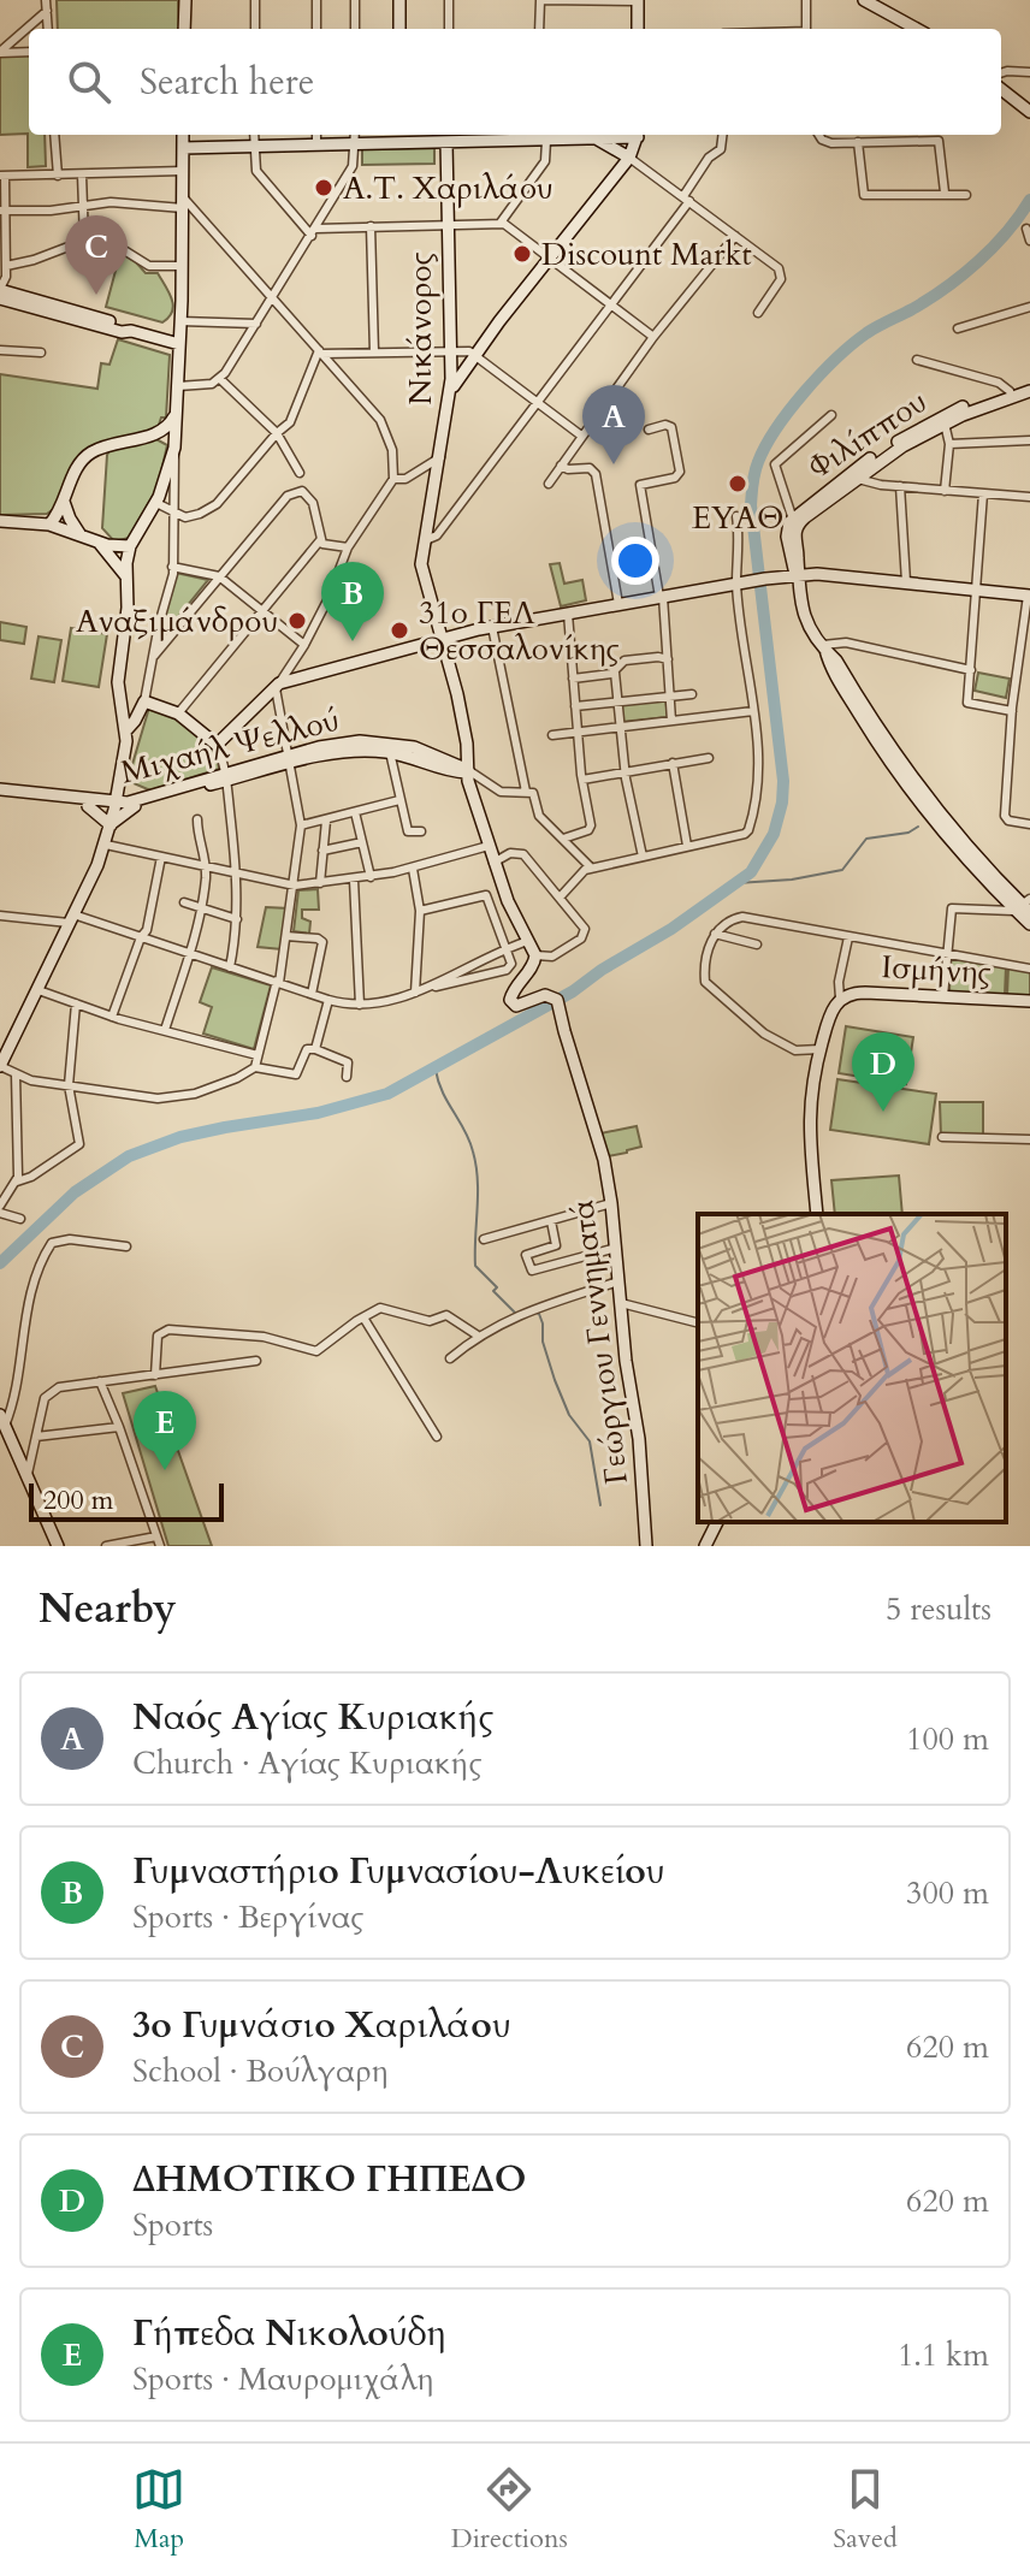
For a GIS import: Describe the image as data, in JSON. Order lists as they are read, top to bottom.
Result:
{
  "streets": {
    "street": [
      "Νικάνορος",
      "Φιλίππου",
      "Μιχαήλ Ψελλού",
      "Ισμήνης",
      "Γεώργιου Γεννηματά"
    ]
  },
  "places": [
    "Α.Τ. Χαριλάου",
    "Discount Markt",
    "ΕΥΑΘ",
    "Αναξιμάνδρου",
    "31ο ΓΕΛ Θεσσαλονίκης"
  ],
  "scale_bar": "200 m",
  "page": {
    "search": "Search here",
    "pins": [
      "C",
      "A",
      "B",
      "D",
      "E"
    ],
    "scale": "200 m",
    "heading": ["Nearby", "5 results"],
    "list": [
      {
        "mark": "A",
        "name": "Ναός Αγίας Κυριακής",
        "note": "Church · Αγίας Κυριακής",
        "value": "100 m"
      },
      {
        "mark": "B",
        "name": "Γυμναστήριο Γυμνασίου-Λυκείου",
        "note": "Sports · Βεργίνας",
        "value": "300 m"
      },
      {
        "mark": "C",
        "name": "3ο Γυμνάσιο Χαριλάου",
        "note": "School · Βούλγαρη",
        "value": "620 m"
      },
      {
        "mark": "D",
        "name": "ΔΗΜΟΤΙΚΟ ΓΗΠΕΔΟ",
        "note": "Sports",
        "value": "620 m"
      },
      {
        "mark": "E",
        "name": "Γήπεδα Νικολούδη",
        "note": "Sports · Μαυρομιχάλη",
        "value": "1.1 km"
      }
    ],
    "nav": ["Map", "Directions", "Saved"]
  }
}
